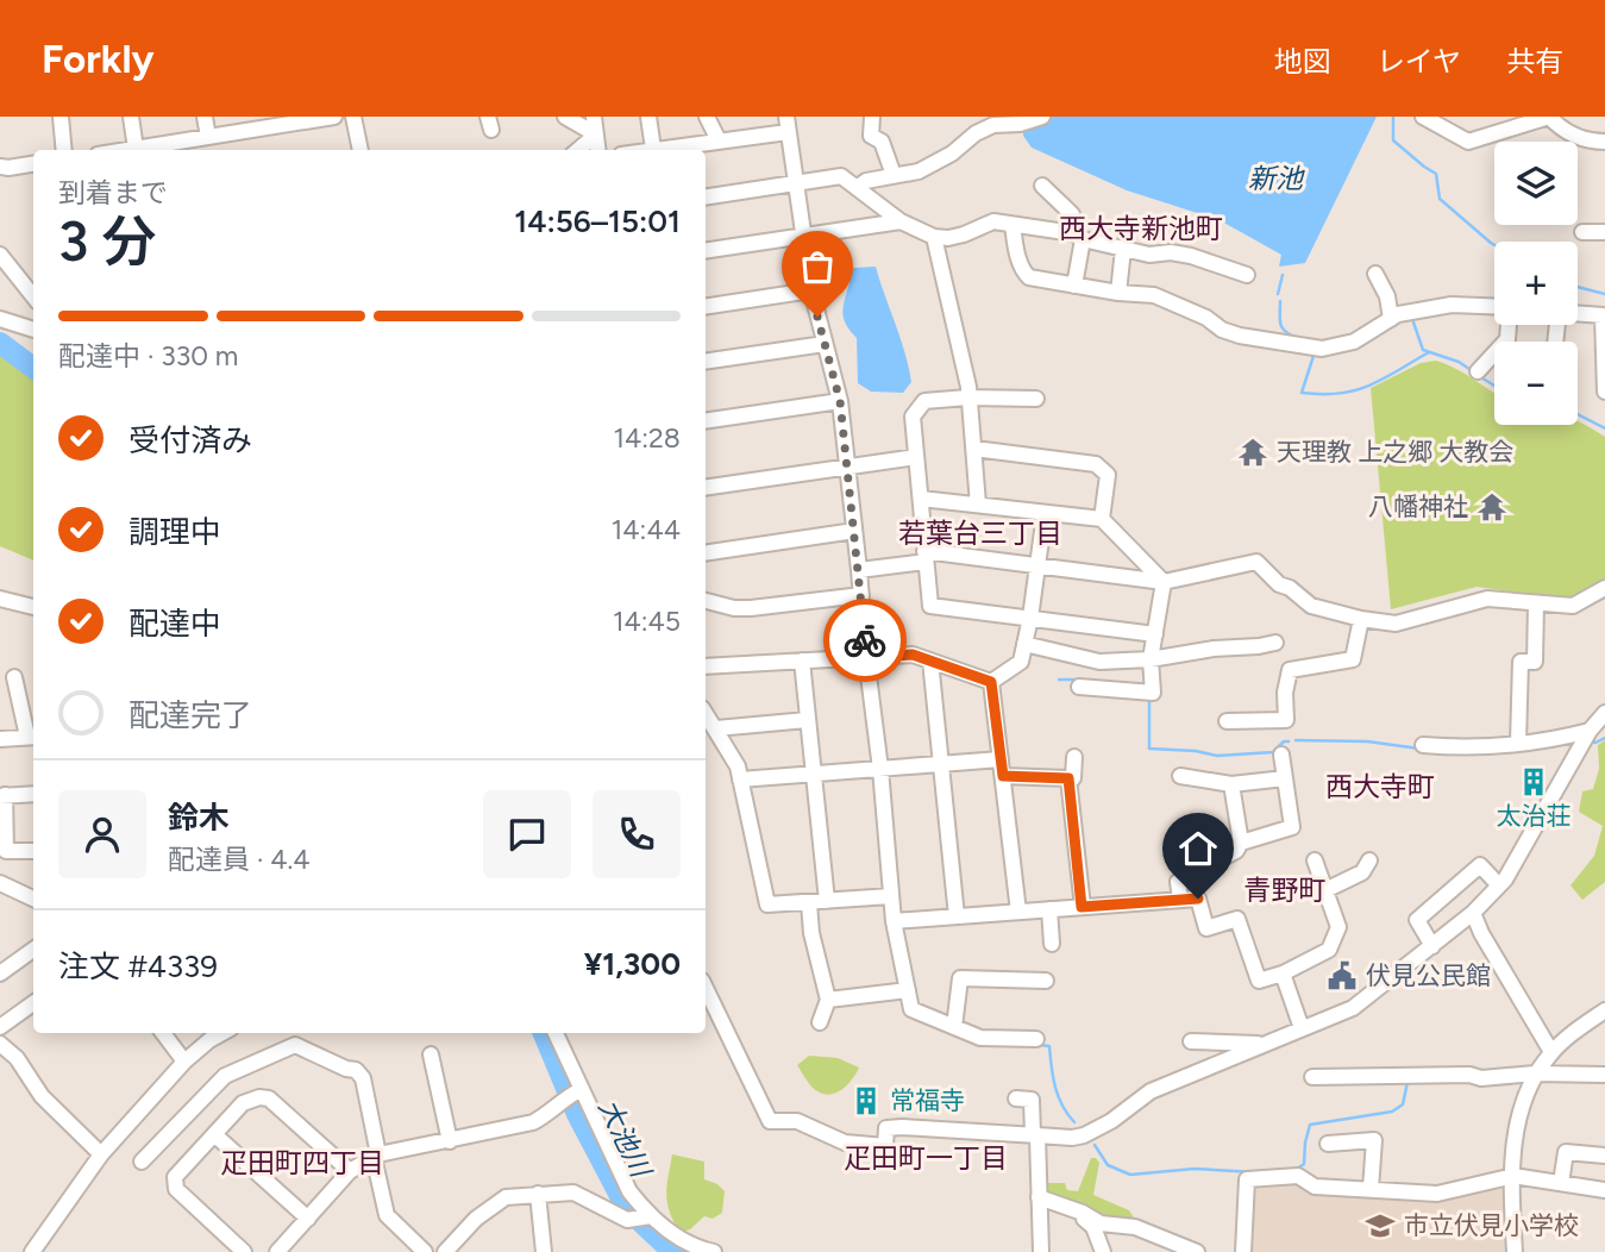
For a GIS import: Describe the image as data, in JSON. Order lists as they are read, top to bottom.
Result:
{
  "districts": [
    "西大寺新池町",
    "若葉台三丁目",
    "西大寺町",
    "青野町",
    "疋田町一丁目",
    "疋田町四丁目"
  ],
  "water": ["新池", "大池川"],
  "places": {
    "temple": ["天理教 上之郷 大教会", "八幡神社"],
    "building": ["太治荘", "常福寺"],
    "public building": ["伏見公民館"],
    "school or university": ["市立伏見小学校"]
  },
  "page": {
    "header": "Forkly",
    "nav": ["地図", "レイヤ", "共有"],
    "map_buttons": ["+", "−"],
    "heading": ["3 分", "到着まで", "14:56–15:01"],
    "panel": [
      "鈴木",
      "配達員 · 4.4",
      "注文 #4339",
      "¥1,300"
    ],
    "bar": "配達中 · 330 m",
    "list": [
      ["受付済み", "14:28"],
      ["調理中", "14:44"],
      ["配達中", "14:45"],
      "配達完了"
    ]
  }
}
